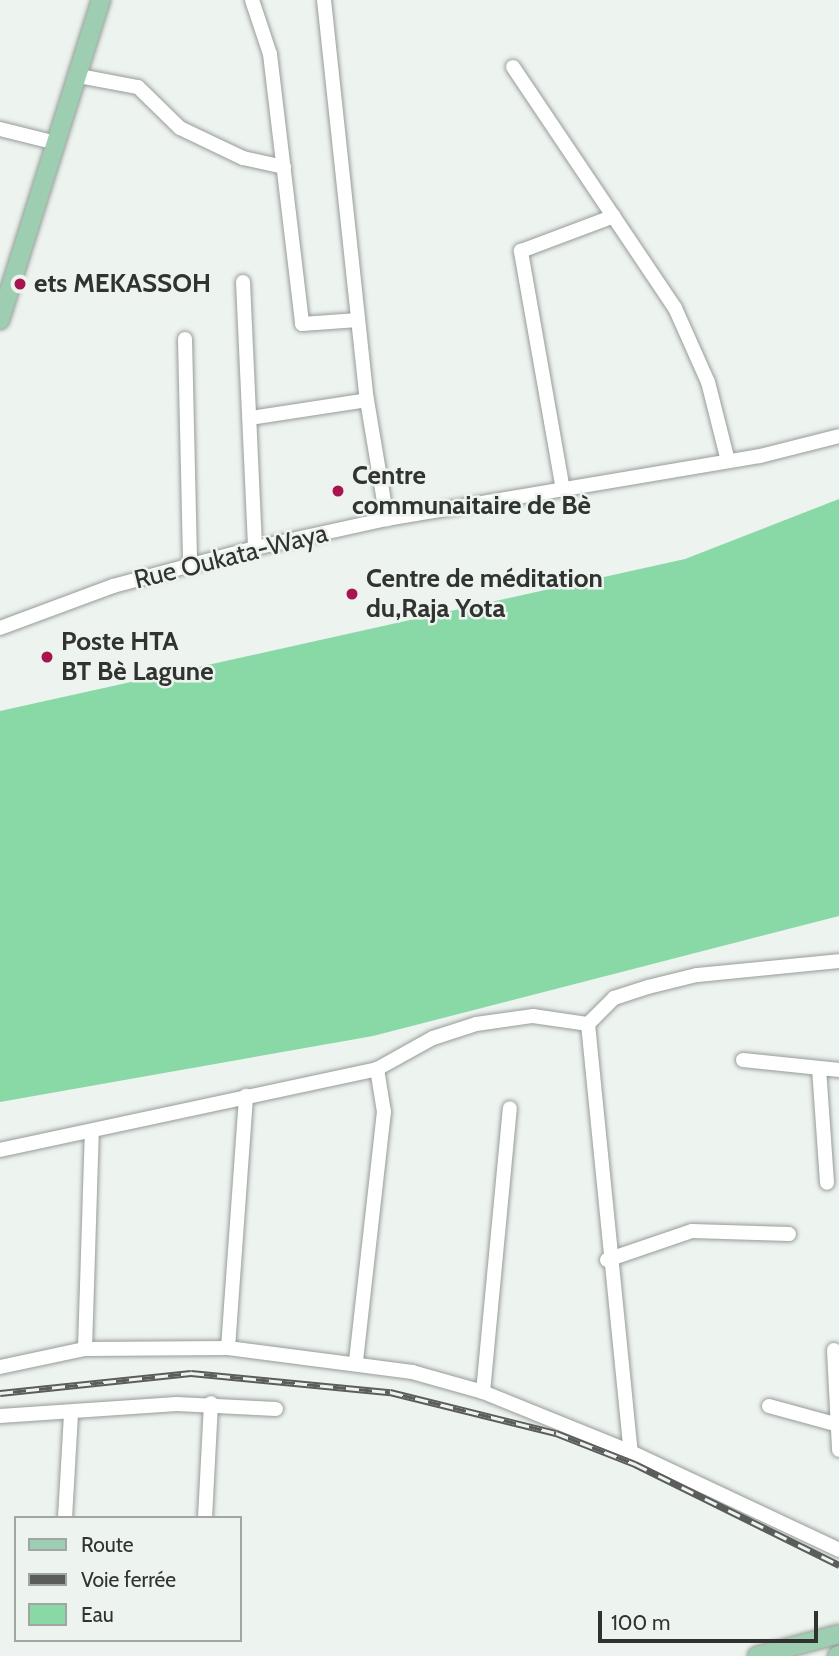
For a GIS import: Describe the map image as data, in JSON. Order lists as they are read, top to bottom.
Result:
{
  "streets": {
    "street": ["Rue Oukata-Waya"]
  },
  "places": [
    "ets MEKASSOH",
    "Centre communaitaire de Bè",
    "Centre de méditation du,Raja Yota",
    "Poste HTA BT Bè Lagune"
  ],
  "legend": ["Route", "Voie ferrée", "Eau"],
  "scale_bar": "100 m"
}
